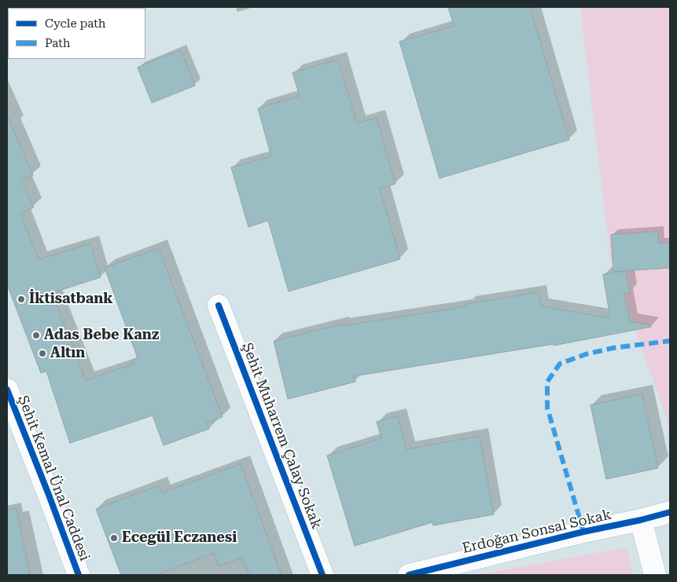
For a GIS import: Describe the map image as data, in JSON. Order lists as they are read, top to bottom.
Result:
{
  "streets": {
    "street": ["Şehit Muharrem Çalay Sokak", "Şehit Kemal Ünal Caddesi", "Erdoğan Sonsal Sokak"]
  },
  "places": [
    "İktisatbank",
    "Adas Bebe Kanz",
    "Altın",
    "Ecegül Eczanesi"
  ],
  "legend": ["Cycle path", "Path"]
}
